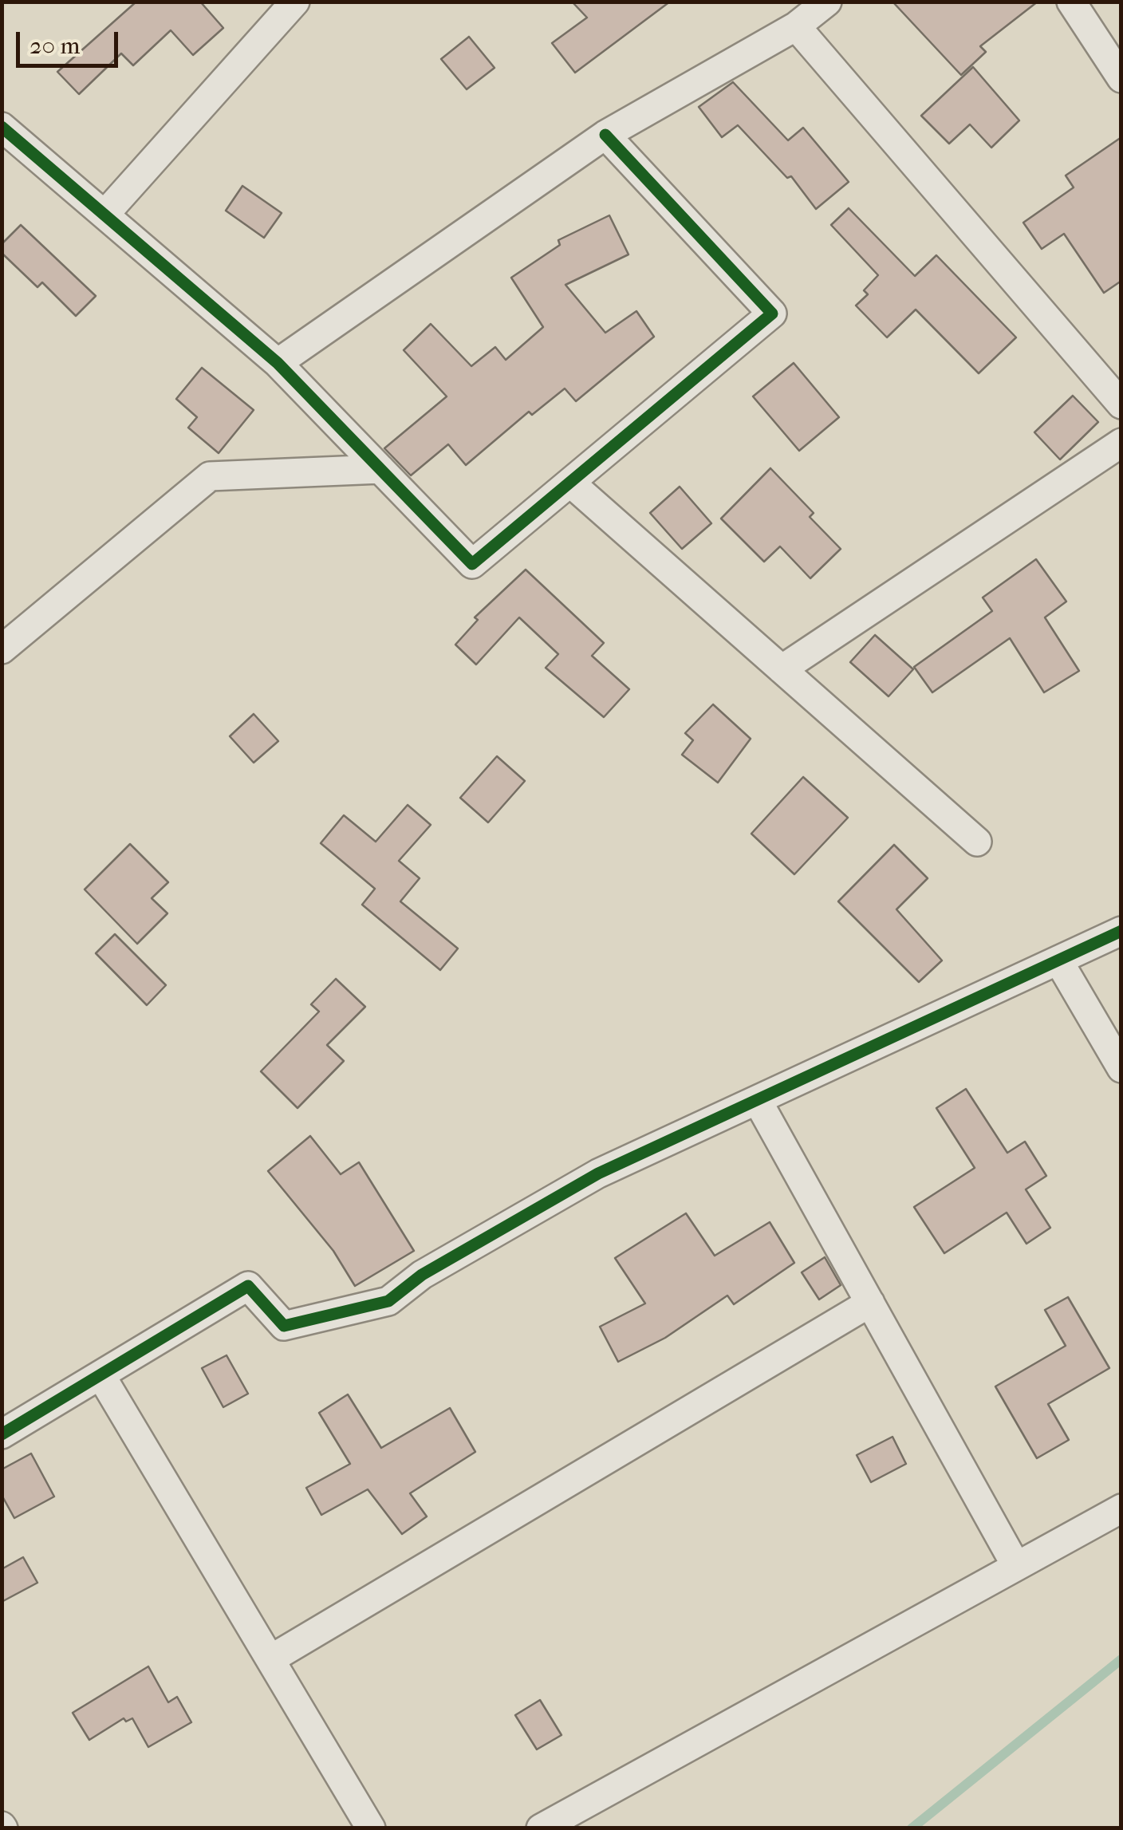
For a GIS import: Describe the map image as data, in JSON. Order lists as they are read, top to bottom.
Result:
{
  "scale_bar": "20 m"
}
